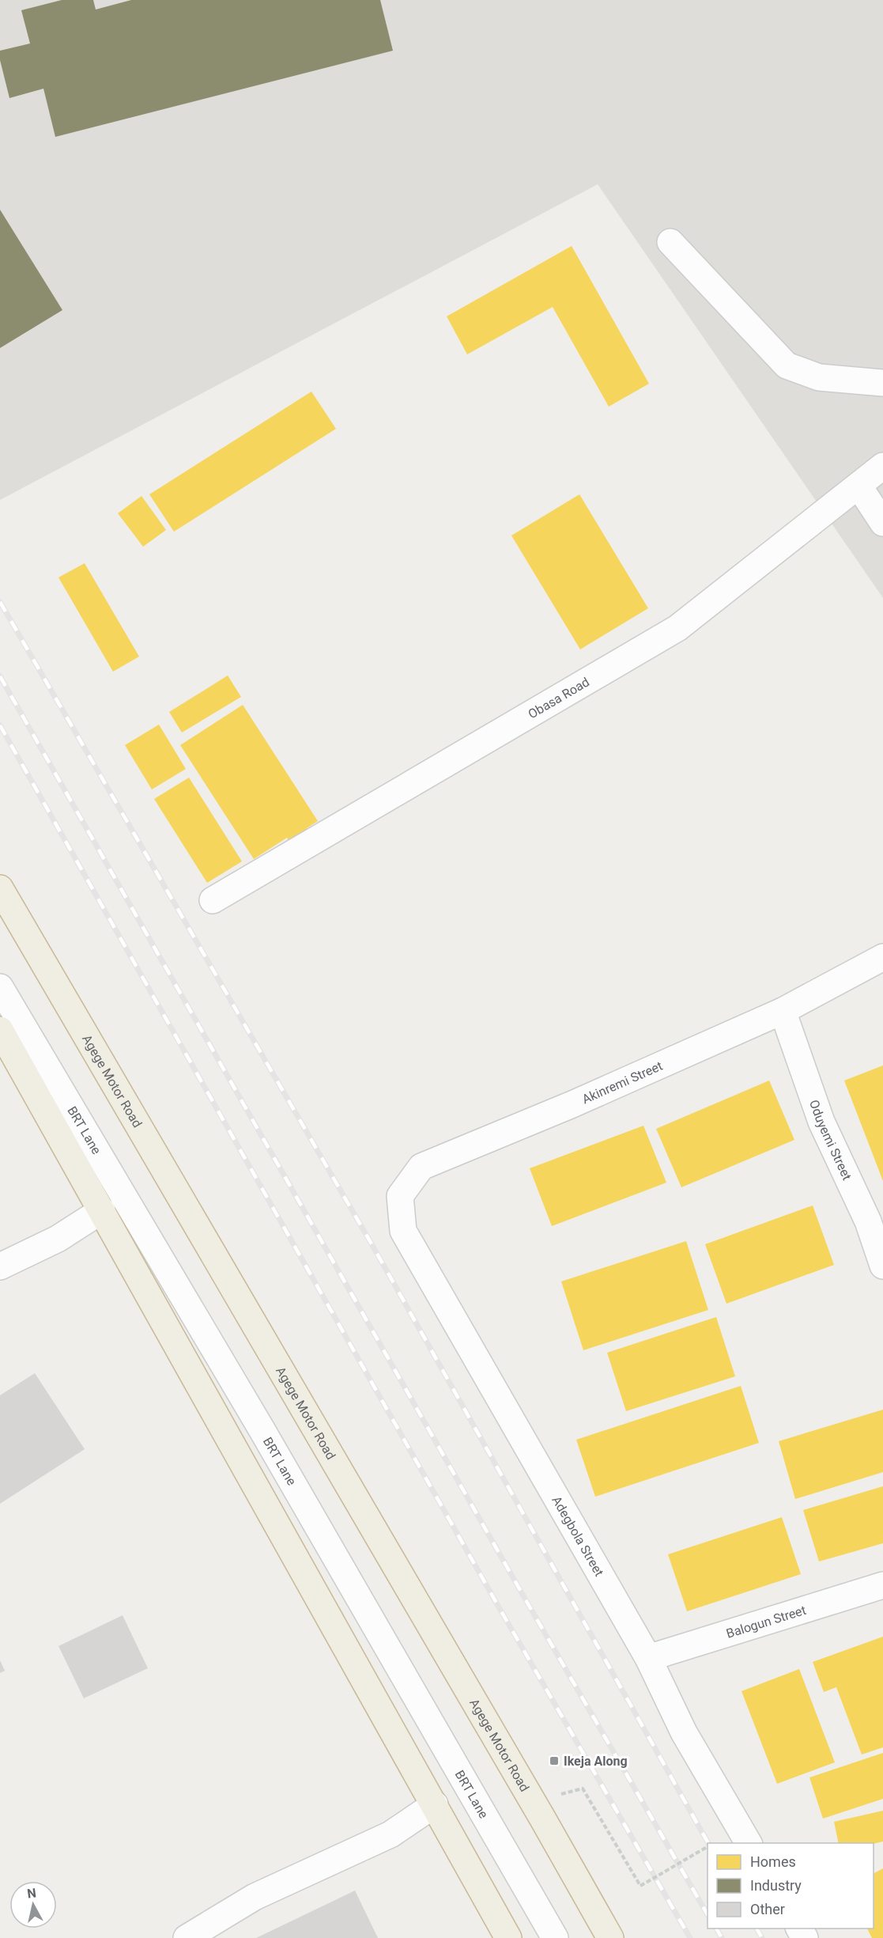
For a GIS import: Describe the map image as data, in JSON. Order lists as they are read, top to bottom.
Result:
{
  "streets": {
    "highway": ["Agege Motor Road"],
    "street": [
      "Obasa Road",
      "Akinremi Street",
      "BRT Lane",
      "Oduyemi Street",
      "Adegbola Street",
      "Balogun Street"
    ]
  },
  "crossings": [
    ["Akinremi Street", "Oduyemi Street"],
    ["Akinremi Street", "Adegbola Street"],
    ["Adegbola Street", "Balogun Street"]
  ],
  "places": {
    "transit": ["Ikeja Along"]
  },
  "legend": ["Homes", "Industry", "Other"],
  "north": "top"
}
